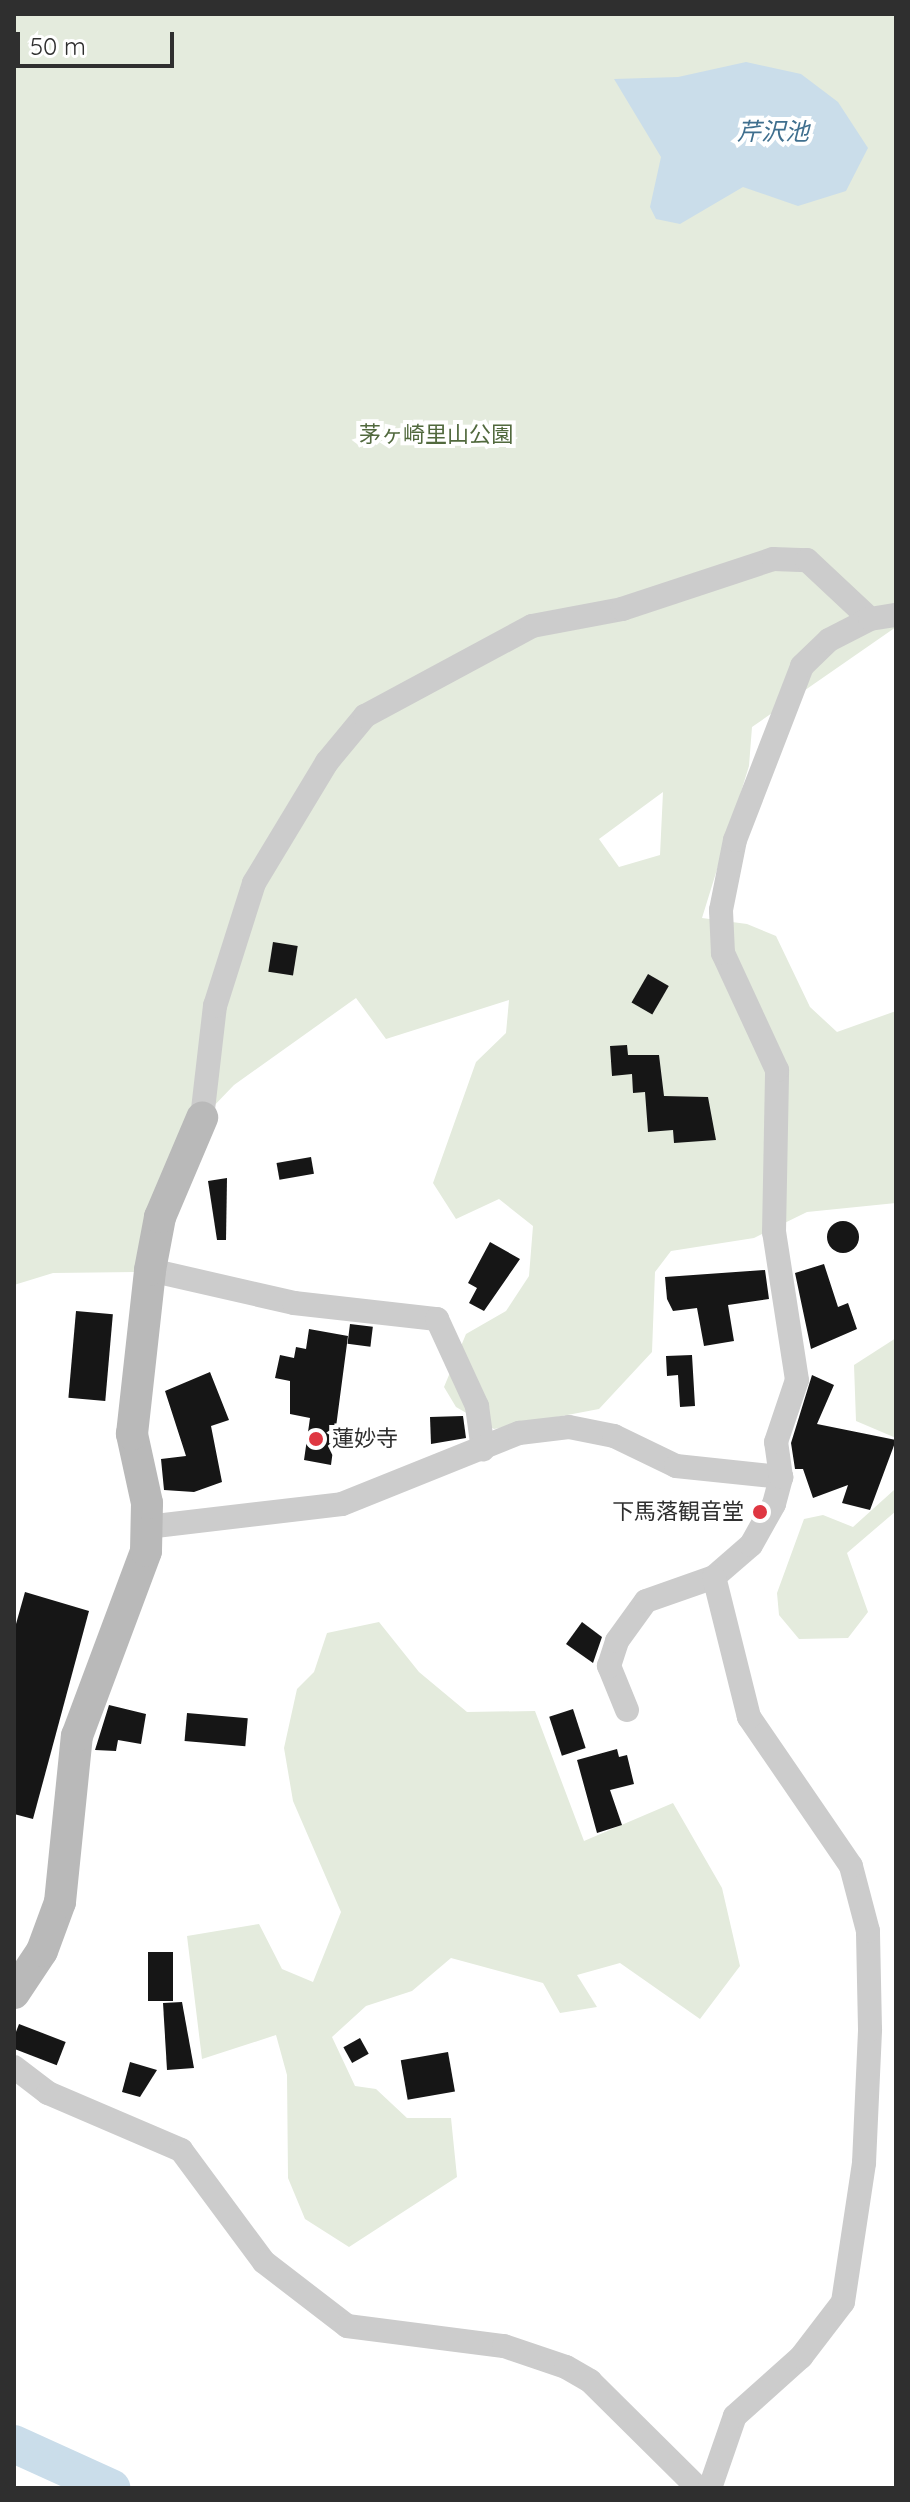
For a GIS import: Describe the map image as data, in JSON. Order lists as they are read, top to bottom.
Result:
{
  "water": ["芹沢池"],
  "parks": ["茅ヶ崎里山公園"],
  "places": ["蓮妙寺", "下馬落観音堂"],
  "scale_bar": "50 m"
}
